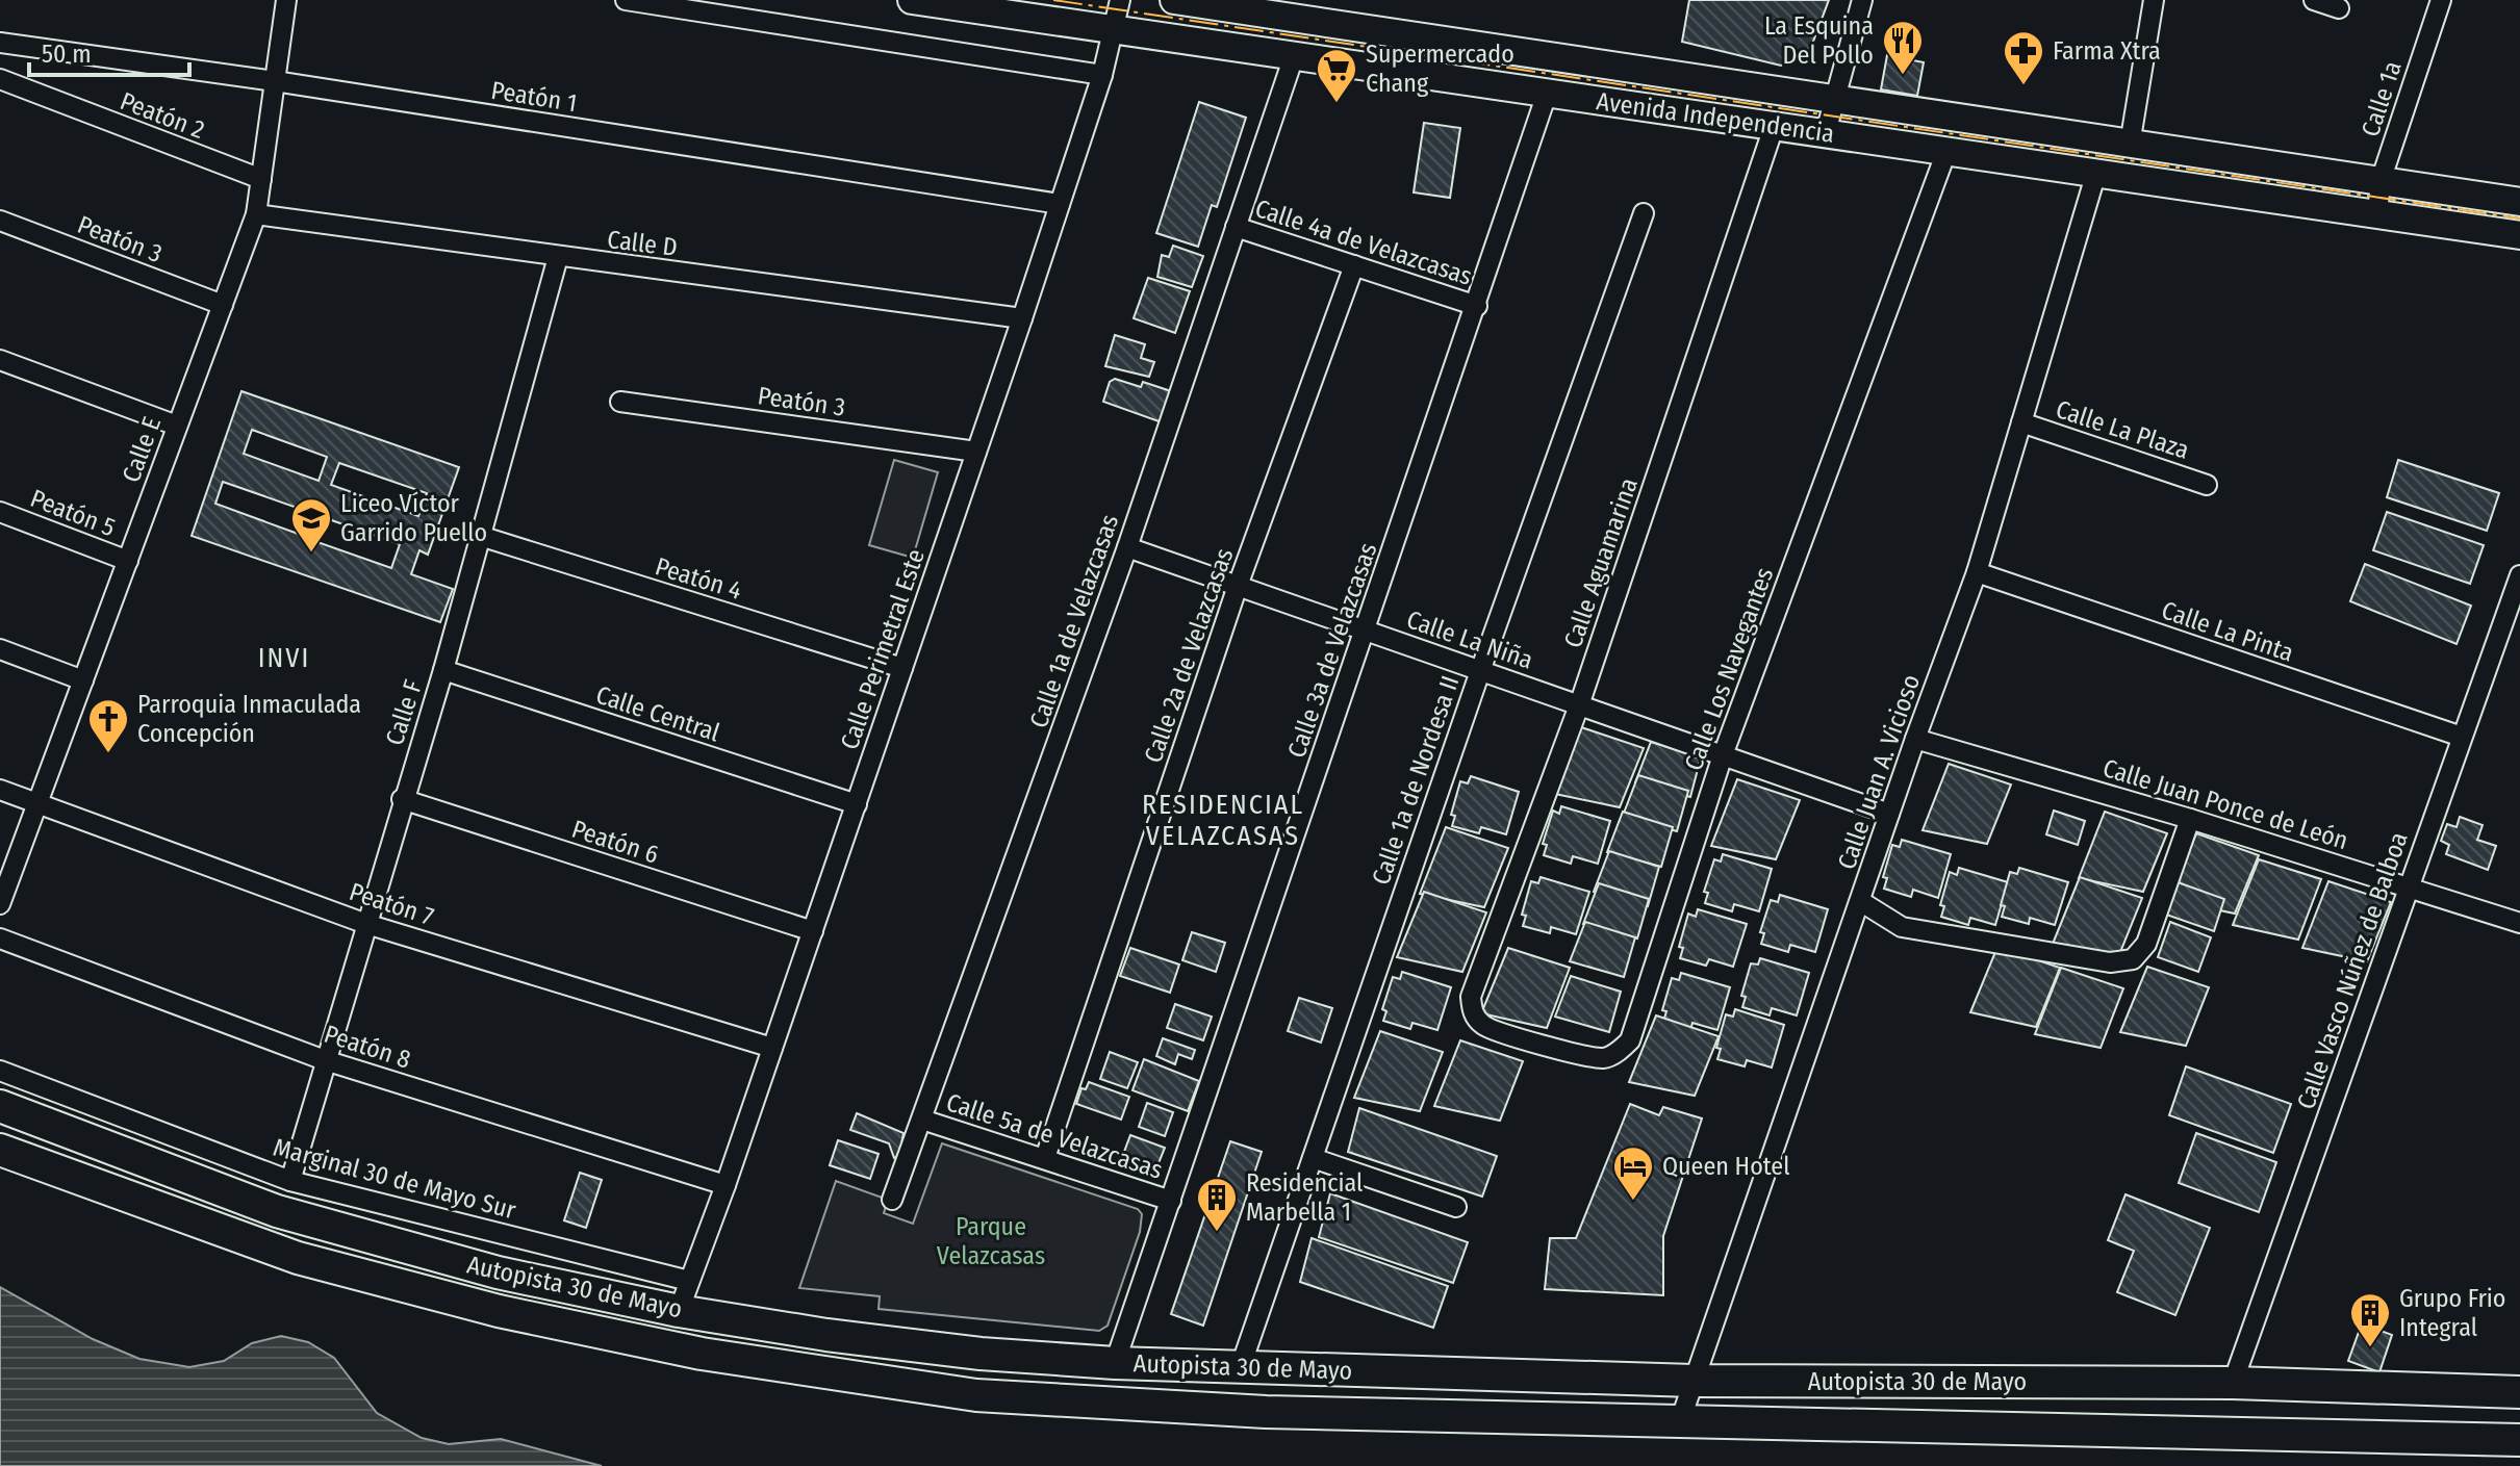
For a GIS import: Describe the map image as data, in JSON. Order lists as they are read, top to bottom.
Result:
{
  "streets": {
    "highway": ["Autopista 30 de Mayo"],
    "main road": ["Avenida Independencia"],
    "street": [
      "Peatón 1",
      "Calle 1a",
      "Peatón 2",
      "Peatón 3",
      "Calle 4a de Velazcasas",
      "Calle D",
      "Calle La Plaza",
      "Calle E",
      "Peatón 5",
      "Calle Aguamarina",
      "Peatón 4",
      "Calle 1a de Velazcasas",
      "Calle La Pinta",
      "Calle La Niña",
      "Calle Perimetral Este",
      "Calle 3a de Velazcasas",
      "Calle 2a de Velazcasas",
      "Calle Los Navegantes",
      "Calle F",
      "Calle Central",
      "Calle Juan A. Vicioso",
      "Calle 1a de Nordesa II",
      "Calle Juan Ponce de León",
      "Peatón 6",
      "Peatón 7",
      "Calle Vasco Núñez de Balboa",
      "Peatón 8",
      "Calle 5a de Velazcasas",
      "Marginal 30 de Mayo Sur"
    ]
  },
  "crossings": [
    ["Peatón 1", "Calle E"],
    ["Peatón 1", "Calle Perimetral Este"],
    ["Calle 1a", "Avenida Independencia"],
    ["Peatón 2", "Calle E"],
    ["Avenida Independencia", "Calle Aguamarina"],
    ["Avenida Independencia", "Calle 1a de Velazcasas"],
    ["Avenida Independencia", "Calle Perimetral Este"],
    ["Avenida Independencia", "Calle 3a de Velazcasas"],
    ["Avenida Independencia", "Calle Los Navegantes"],
    ["Avenida Independencia", "Calle Juan A. Vicioso"],
    ["Peatón 3", "Calle E"],
    ["Peatón 3", "Calle Perimetral Este"],
    ["Calle 4a de Velazcasas", "Calle 1a de Velazcasas"],
    ["Calle 4a de Velazcasas", "Calle 3a de Velazcasas"],
    ["Calle 4a de Velazcasas", "Calle 2a de Velazcasas"],
    ["Calle D", "Calle E"],
    ["Calle D", "Calle Perimetral Este"],
    ["Calle D", "Calle F"],
    ["Calle La Plaza", "Calle Juan A. Vicioso"],
    ["Calle E", "Peatón 5"],
    ["Calle E", "Peatón 7"],
    ["Calle Aguamarina", "Calle La Niña"],
    ["Calle Aguamarina", "Calle Los Navegantes"],
    ["Peatón 4", "Calle Perimetral Este"],
    ["Peatón 4", "Calle F"],
    ["Calle 1a de Velazcasas", "Calle La Niña"],
    ["Calle 1a de Velazcasas", "Calle 5a de Velazcasas"],
    ["Calle La Pinta", "Calle Juan A. Vicioso"],
    ["Calle La Pinta", "Calle Vasco Núñez de Balboa"],
    ["Calle La Niña", "Calle 3a de Velazcasas"],
    ["Calle La Niña", "Calle 2a de Velazcasas"],
    ["Calle La Niña", "Calle Los Navegantes"],
    ["Calle La Niña", "Calle Juan A. Vicioso"],
    ["Calle La Niña", "Calle 1a de Nordesa II"],
    ["Calle Perimetral Este", "Calle Central"],
    ["Calle Perimetral Este", "Peatón 6"],
    ["Calle Perimetral Este", "Peatón 7"],
    ["Calle Perimetral Este", "Peatón 8"],
    ["Calle Perimetral Este", "Marginal 30 de Mayo Sur"],
    ["Calle Perimetral Este", "Autopista 30 de Mayo"],
    ["Calle 3a de Velazcasas", "Calle 5a de Velazcasas"],
    ["Calle 3a de Velazcasas", "Autopista 30 de Mayo"],
    ["Calle 2a de Velazcasas", "Calle 5a de Velazcasas"],
    ["Calle F", "Calle Central"],
    ["Calle F", "Peatón 6"],
    ["Calle F", "Peatón 7"],
    ["Calle F", "Peatón 8"],
    ["Calle F", "Marginal 30 de Mayo Sur"],
    ["Calle Juan A. Vicioso", "Calle Juan Ponce de León"],
    ["Calle Juan A. Vicioso", "Autopista 30 de Mayo"],
    ["Calle 1a de Nordesa II", "Autopista 30 de Mayo"],
    ["Calle Juan Ponce de León", "Calle Vasco Núñez de Balboa"],
    ["Calle Vasco Núñez de Balboa", "Autopista 30 de Mayo"]
  ],
  "districts": ["INVI", "RESIDENCIAL VELAZCASAS"],
  "parks": ["Parque Velazcasas"],
  "places": {
    "restaurant": ["La Esquina Del Pollo"],
    "pharmacy": ["Farma Xtra"],
    "supermarket": ["Supermercado Chang"],
    "school or university": ["Liceo Víctor Garrido Puello"],
    "church": ["Parroquia Inmaculada Concepción"],
    "hotel": ["Queen Hotel"],
    "building": ["Residencial Marbella 1", "Grupo Frio Integral"]
  },
  "scale_bar": "50 m"
}
